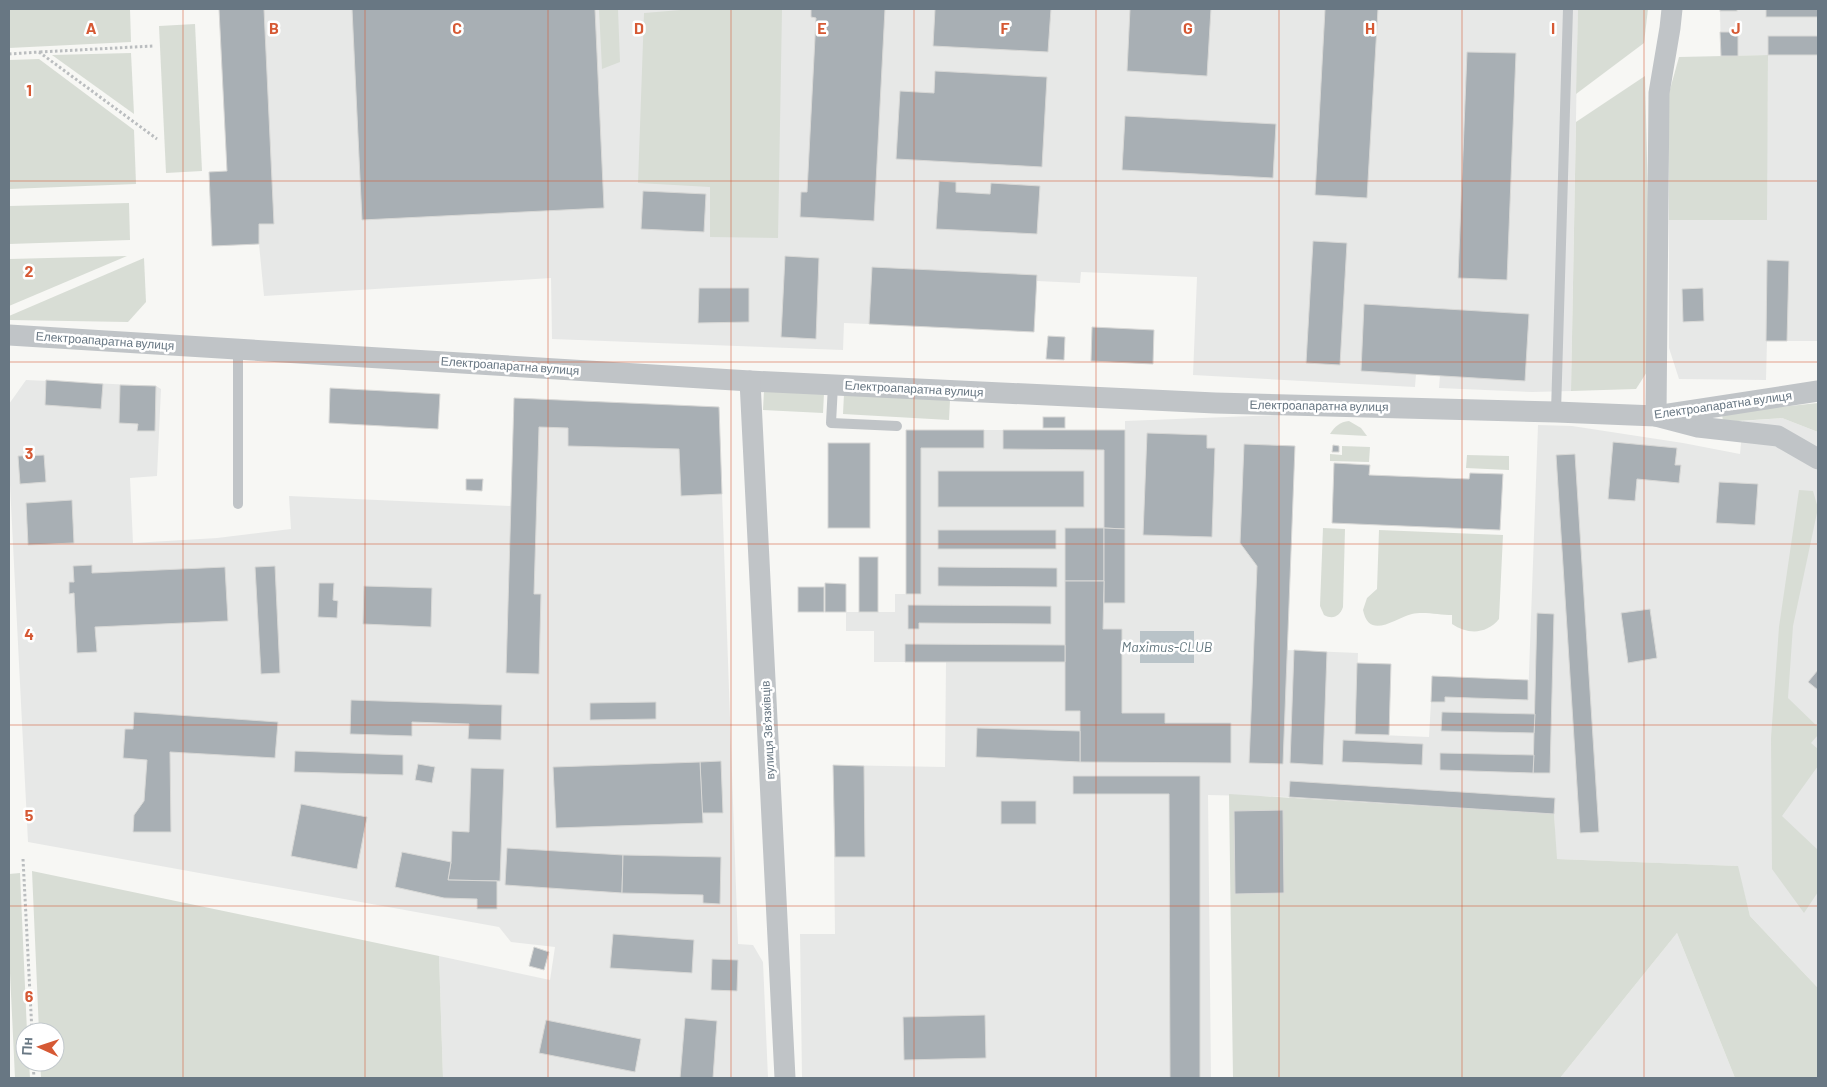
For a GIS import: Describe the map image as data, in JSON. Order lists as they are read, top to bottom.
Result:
{
  "streets": {
    "street": ["Електроапаратна вулиця", "вулиця Звʼязківців"]
  },
  "crossings": [
    ["Електроапаратна вулиця", "вулиця Звʼязківців"]
  ],
  "water": ["Maximus-CLUB"],
  "north": "left",
  "grid": {
    "columns": [
      "A",
      "B",
      "C",
      "D",
      "E",
      "F",
      "G",
      "H",
      "I",
      "J"
    ],
    "rows": [
      "1",
      "2",
      "3",
      "4",
      "5",
      "6"
    ]
  }
}
